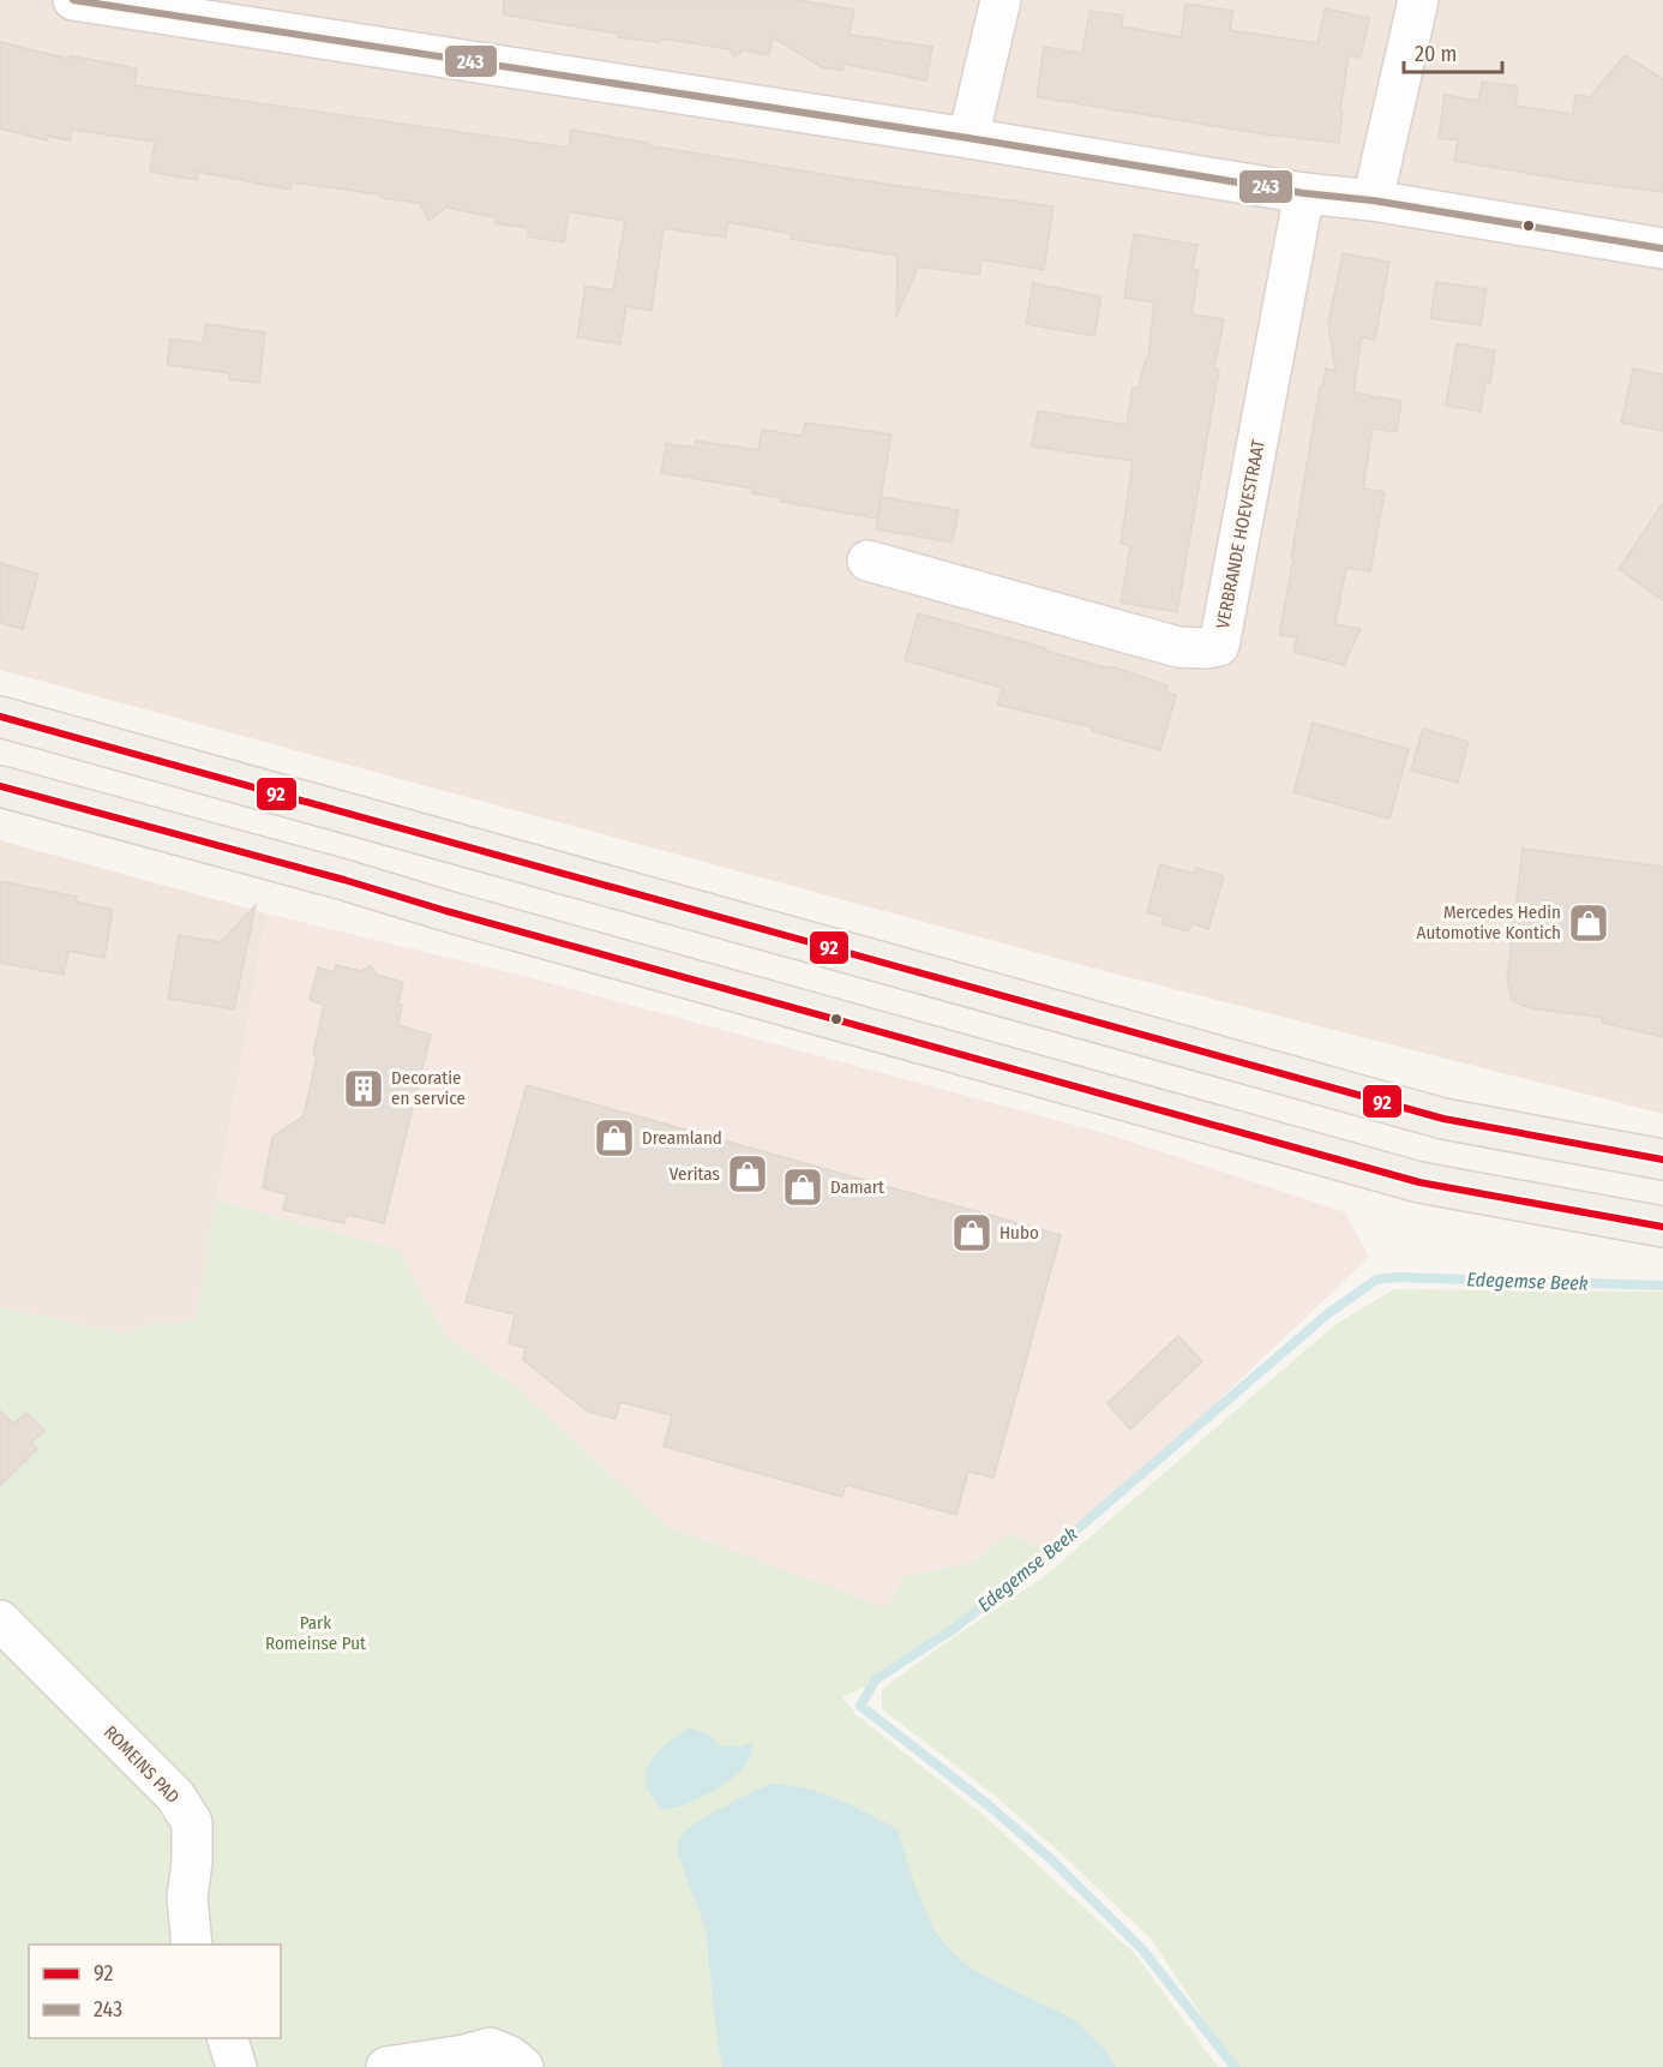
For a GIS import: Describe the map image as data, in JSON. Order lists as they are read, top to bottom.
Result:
{
  "streets": {
    "street": ["VERBRANDE HOEVESTRAAT", "ROMEINS PAD"]
  },
  "water": ["Edegemse Beek"],
  "parks": ["Park Romeinse Put"],
  "places": {
    "shop": [
      "Mercedes Hedin Automotive Kontich",
      "Dreamland",
      "Veritas",
      "Damart",
      "Hubo"
    ],
    "building": ["Decoratie en service"]
  },
  "lines": ["transit line 243", "transit line 92"],
  "legend": ["92", "243"],
  "scale_bar": "20 m"
}
